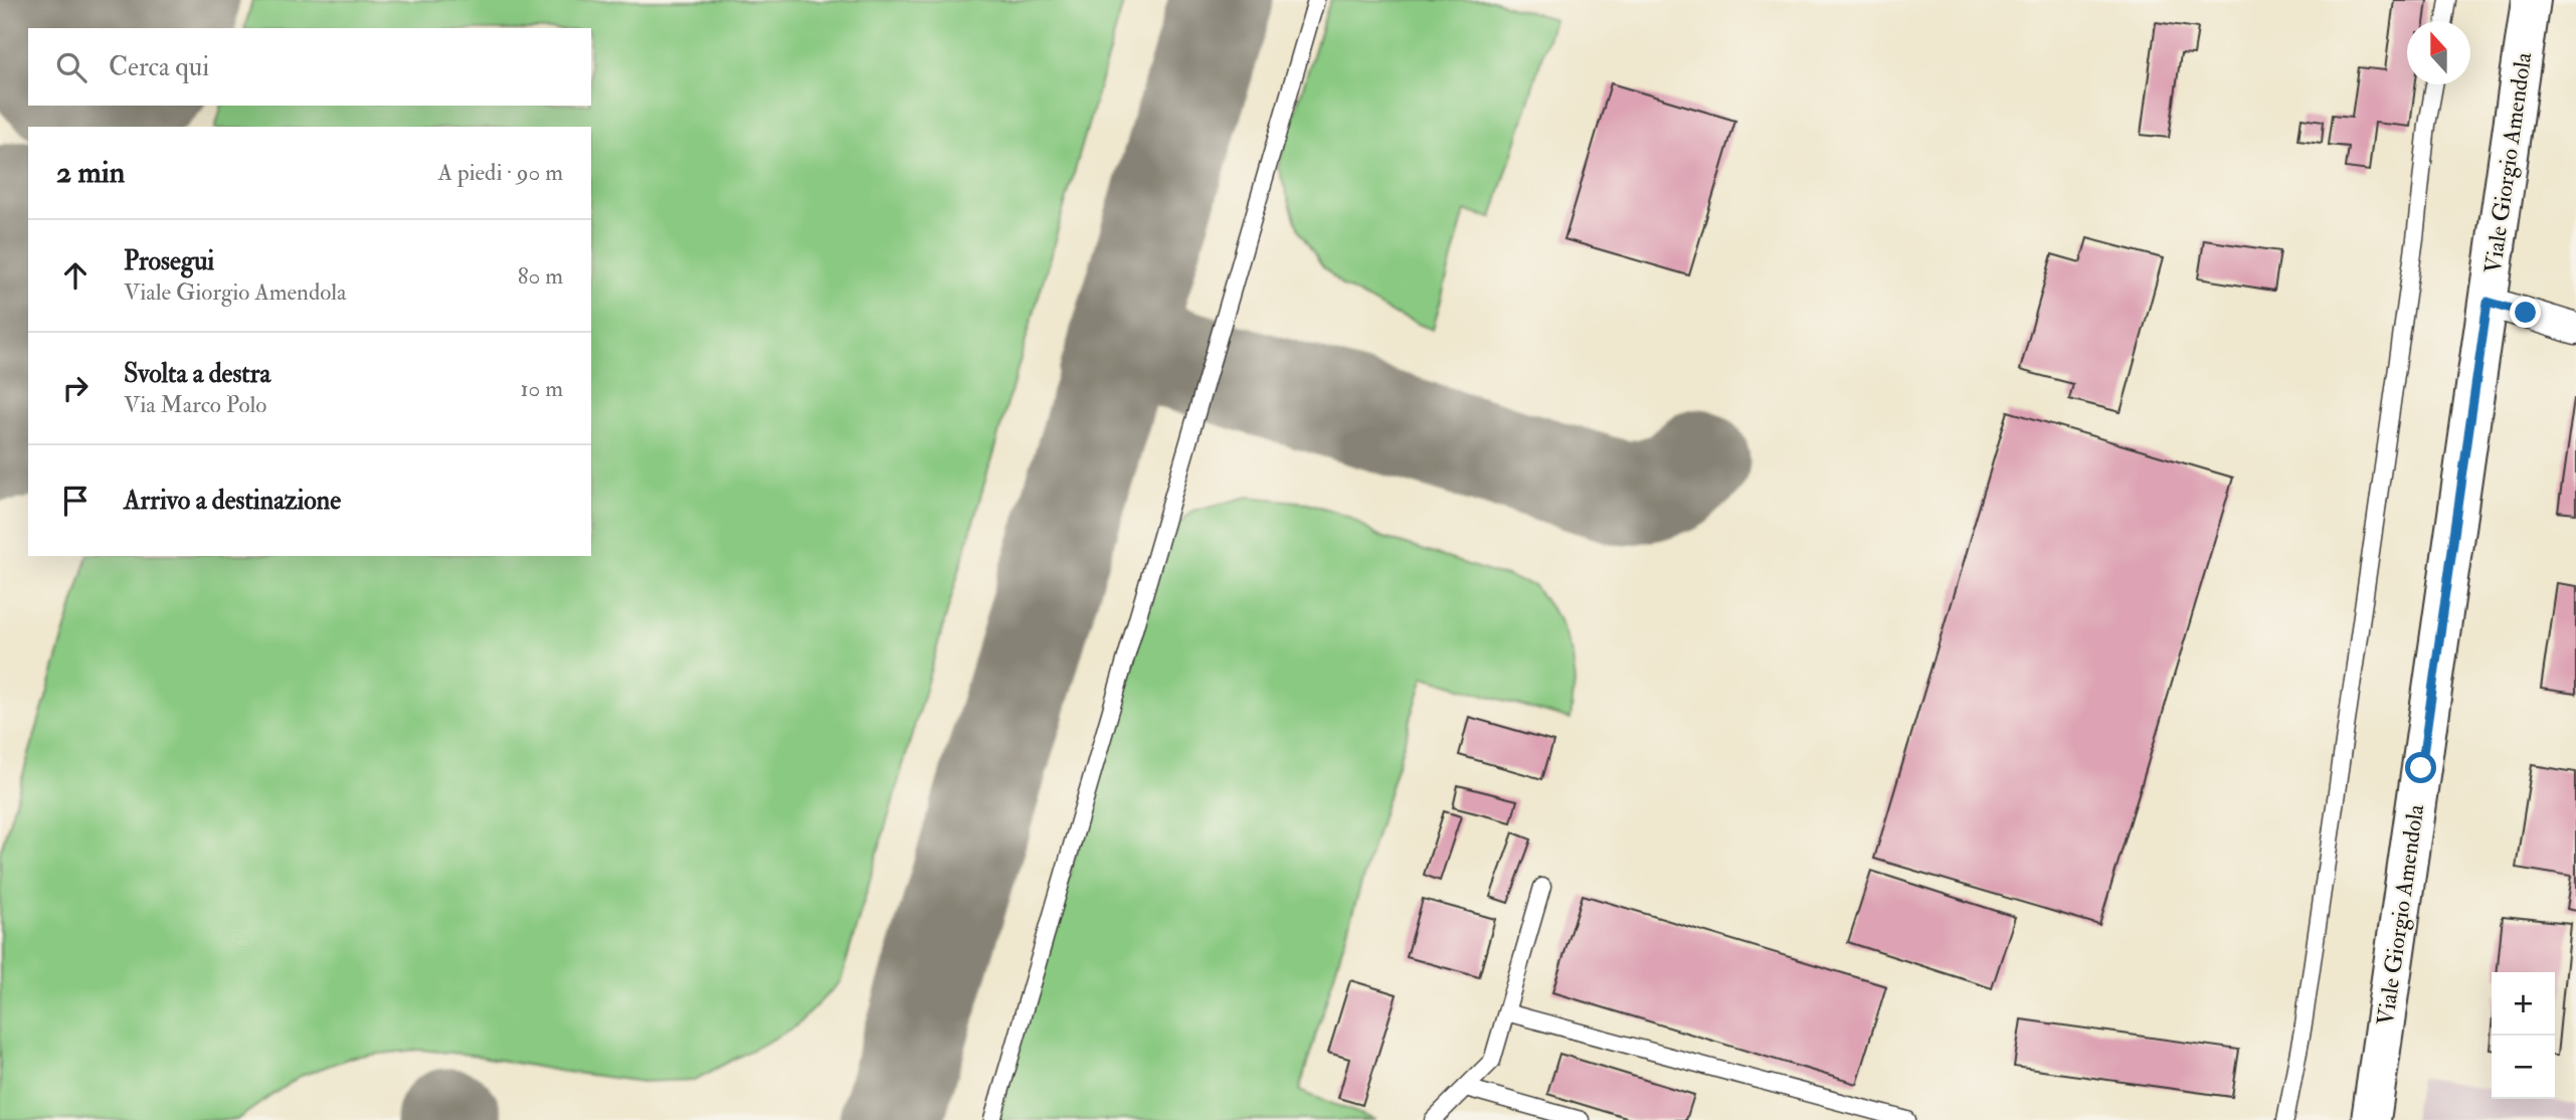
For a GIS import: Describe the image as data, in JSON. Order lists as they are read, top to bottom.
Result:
{
  "streets": {
    "main road": ["Viale Giorgio Amendola"]
  },
  "north": "top",
  "page": {
    "search": "Cerca qui",
    "heading": ["2 min", "A piedi · 90 m"],
    "list": [
      ["Prosegui", "Viale Giorgio Amendola", "80 m"],
      ["Svolta a destra", "Via Marco Polo", "10 m"],
      "Arrivo a destinazione"
    ],
    "map_buttons": ["+", "−"]
  }
}
